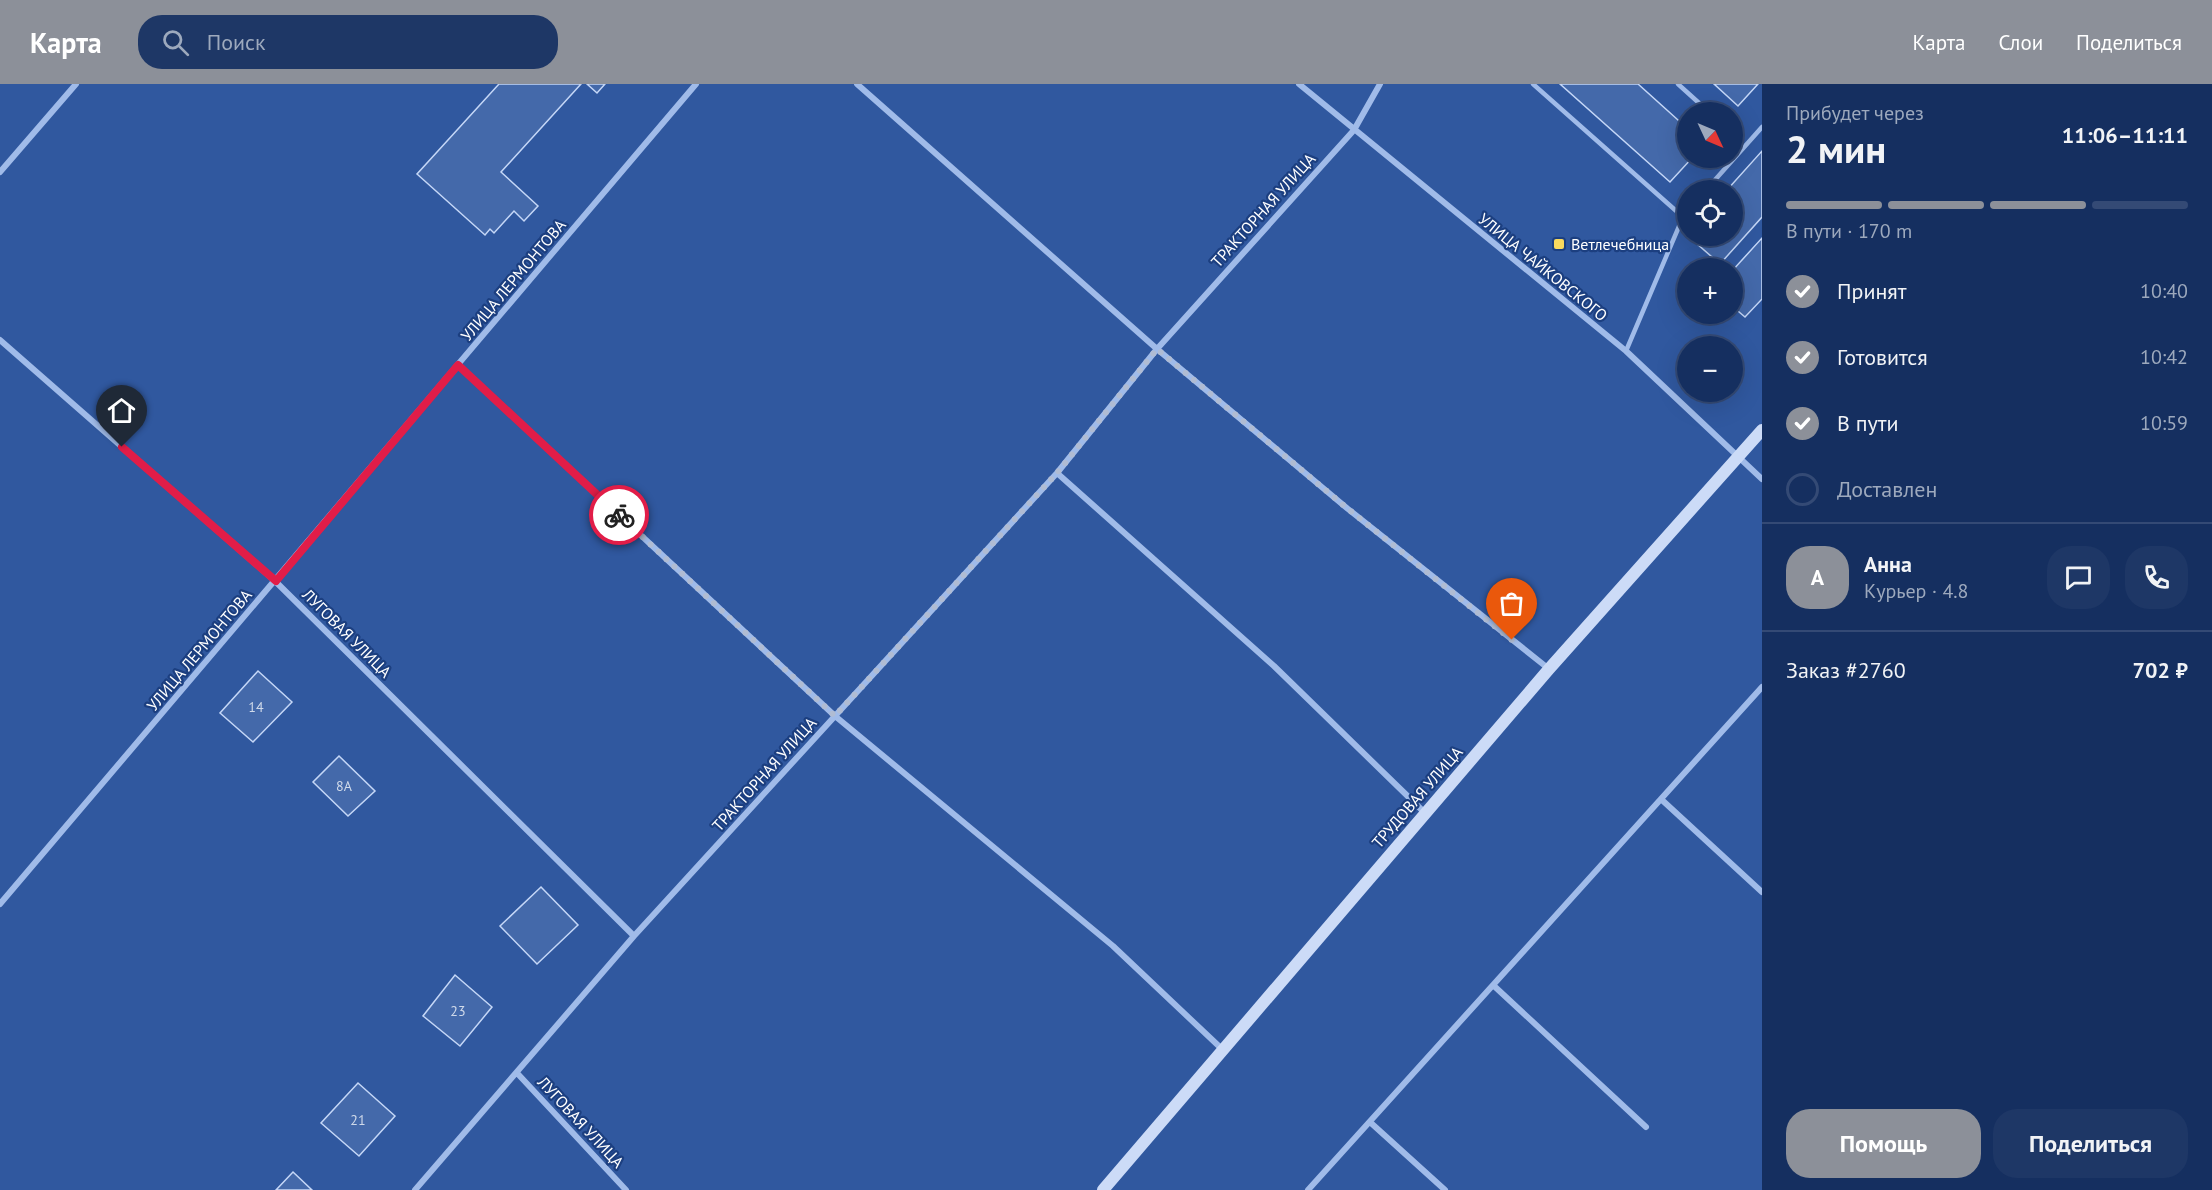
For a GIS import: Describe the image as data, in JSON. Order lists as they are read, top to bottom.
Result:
{
  "streets": {
    "street": [
      "ТРАКТОРНАЯ УЛИЦА",
      "УЛИЦА ЧАЙКОВСКОГО",
      "УЛИЦА ЛЕРМОНТОВА",
      "ЛУГОВАЯ УЛИЦА",
      "ТРУДОВАЯ УЛИЦА"
    ]
  },
  "crossings": [
    ["ТРАКТОРНАЯ УЛИЦА", "УЛИЦА ЧАЙКОВСКОГО"],
    ["ТРАКТОРНАЯ УЛИЦА", "ЛУГОВАЯ УЛИЦА"],
    ["УЛИЦА ЧАЙКОВСКОГО", "ТРУДОВАЯ УЛИЦА"],
    ["УЛИЦА ЛЕРМОНТОВА", "ЛУГОВАЯ УЛИЦА"]
  ],
  "places": {
    "transit": ["Ветлечебница"]
  },
  "house_numbers": [
    "14",
    "8А",
    "23",
    "21"
  ],
  "north": "bottom right",
  "page": {
    "header": "Карта",
    "search": "Поиск",
    "nav": ["Карта", "Слои", "Поделиться"],
    "heading": ["2 мин", "Прибудет через", "11:06–11:11"],
    "panel": [
      "Анна",
      "Курьер · 4.8",
      "Заказ #2760",
      "702 ₽"
    ],
    "map_buttons": ["+", "−"],
    "bar": "В пути · 170 m",
    "list": [
      ["Принят", "10:40"],
      ["Готовится", "10:42"],
      ["В пути", "10:59"],
      "Доставлен"
    ],
    "round": "А",
    "buttons": ["Помощь", "Поделиться"]
  }
}
